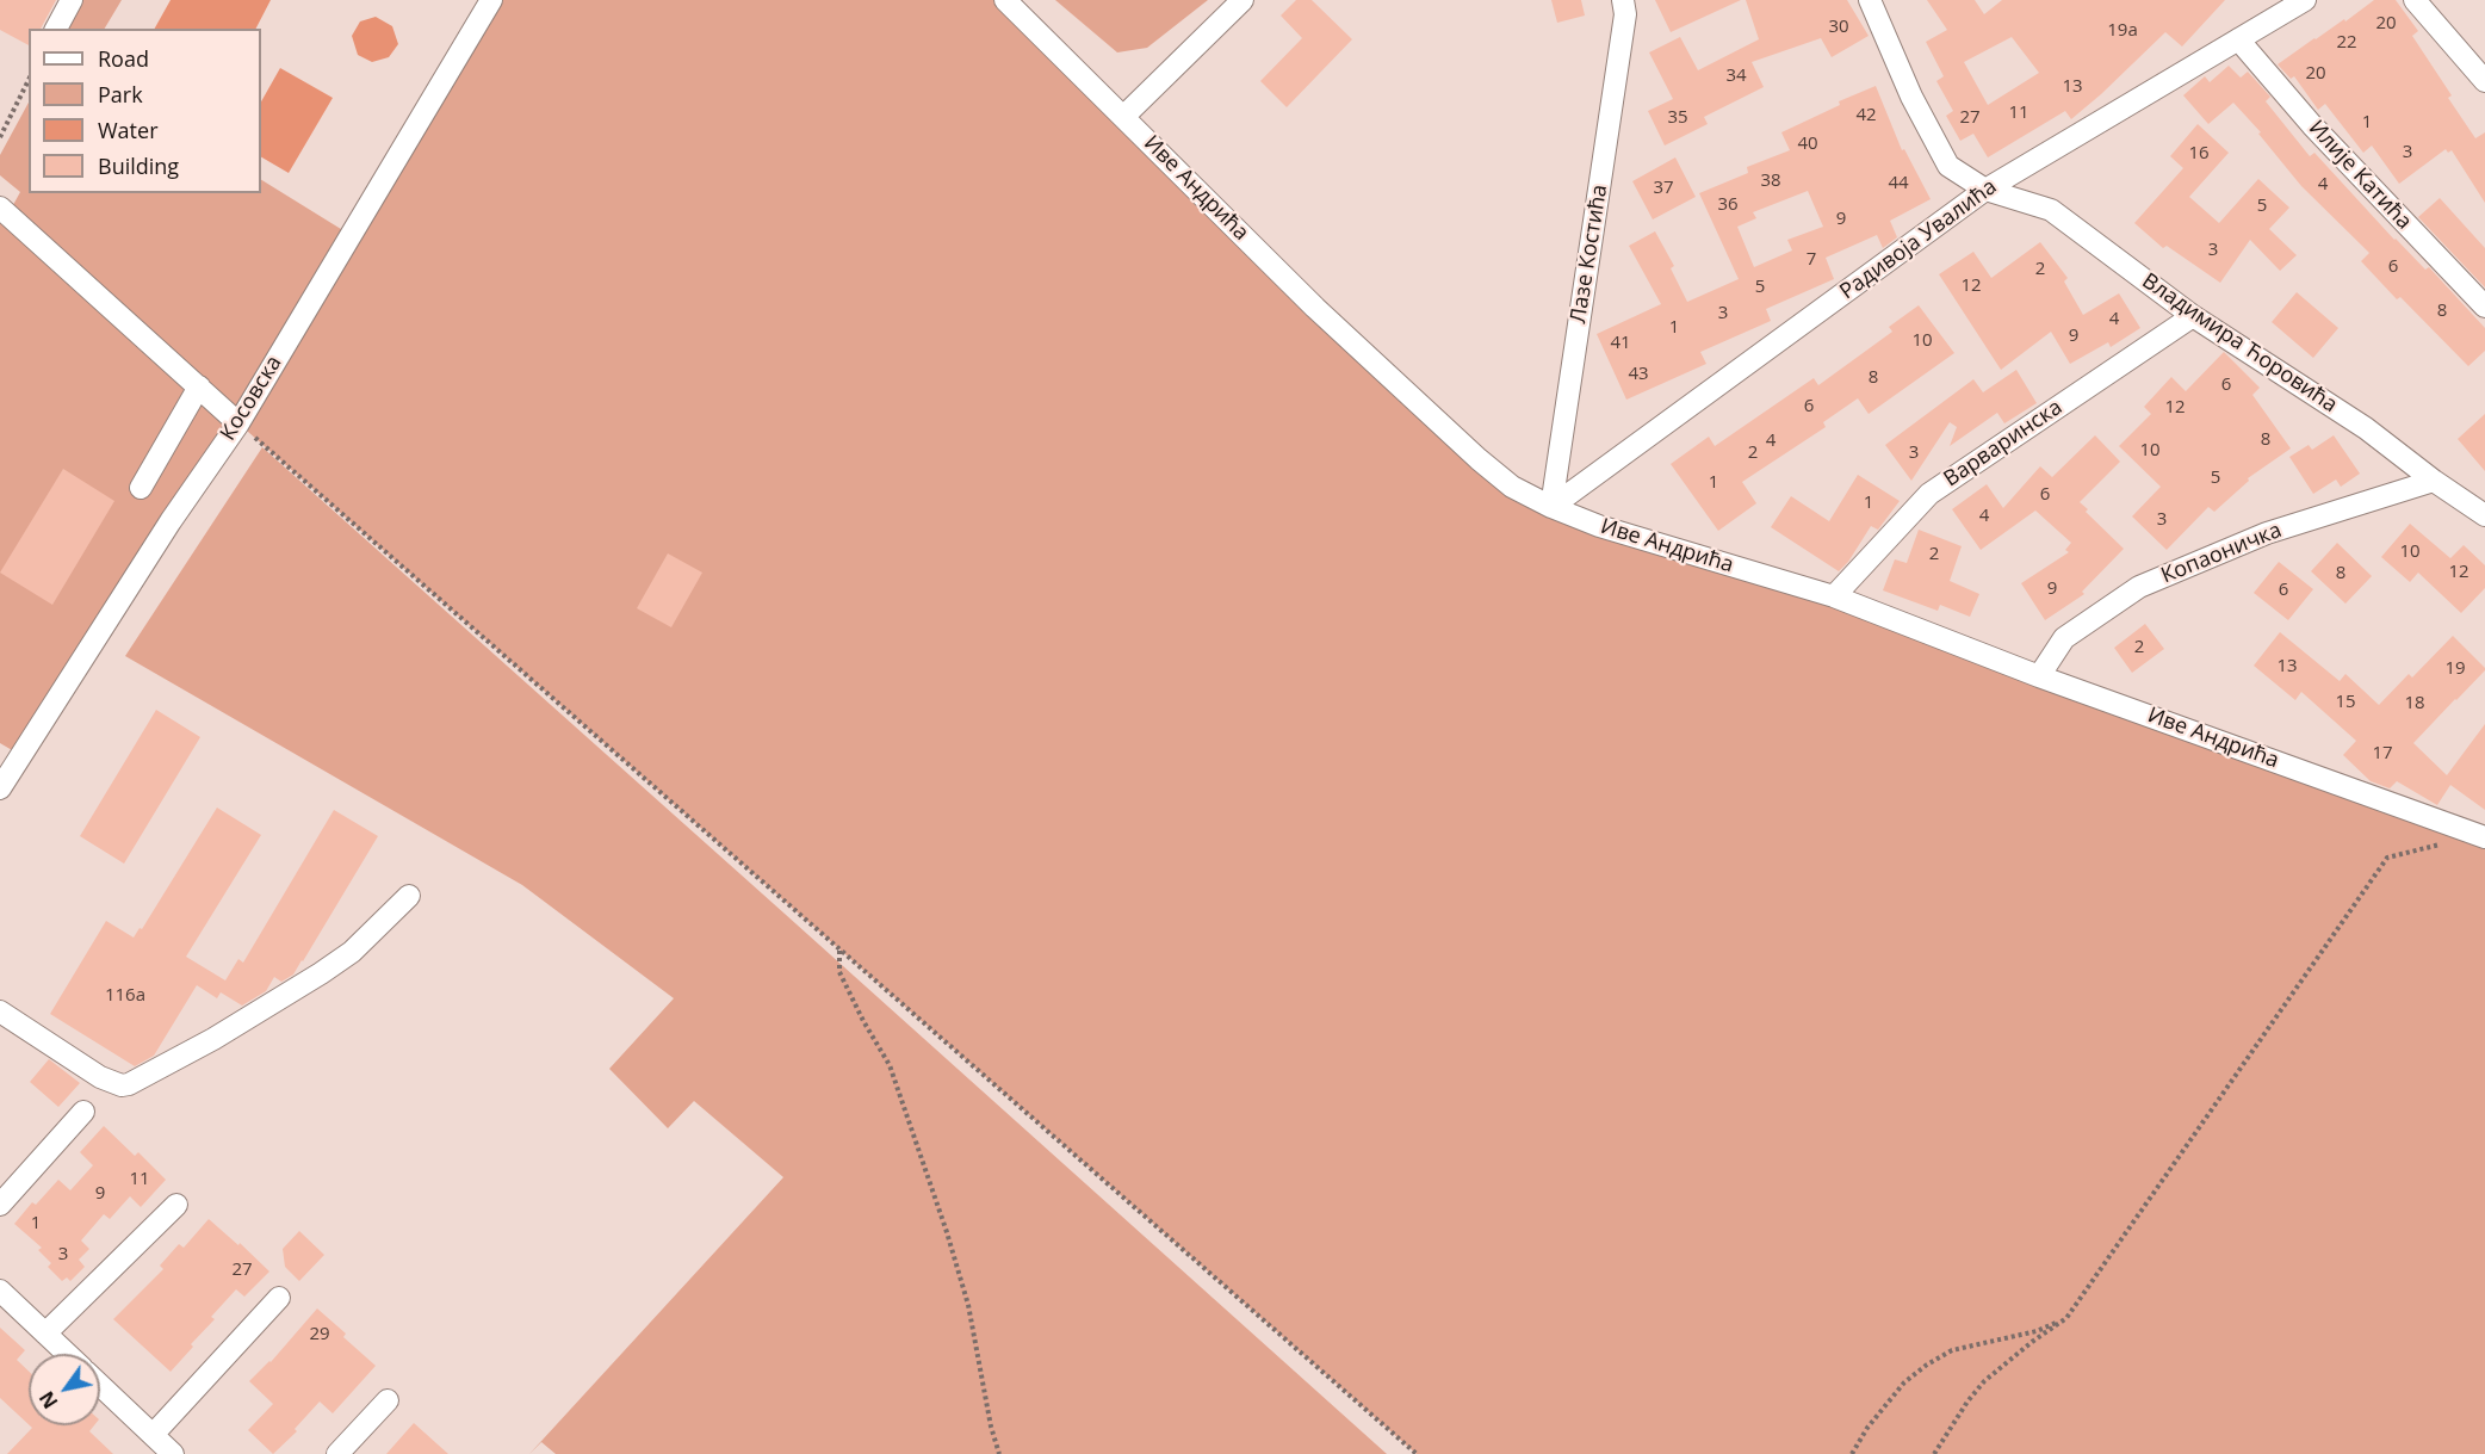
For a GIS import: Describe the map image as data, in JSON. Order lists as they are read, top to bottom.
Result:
{
  "streets": {
    "street": [
      "Илије Катића",
      "Иве Андрића",
      "Радивоја Увалића",
      "Лазе Костића",
      "Владимира Ћоровића",
      "Косовска",
      "Варваринска",
      "Копаоничка"
    ]
  },
  "crossings": [
    ["Илије Катића", "Радивоја Увалића"],
    ["Иве Андрића", "Радивоја Увалића"],
    ["Иве Андрића", "Лазе Костића"],
    ["Иве Андрића", "Варваринска"],
    ["Иве Андрића", "Копаоничка"],
    ["Радивоја Увалића", "Лазе Костића"],
    ["Радивоја Увалића", "Владимира Ћоровића"],
    ["Владимира Ћоровића", "Варваринска"],
    ["Владимира Ћоровића", "Копаоничка"]
  ],
  "house_numbers": [
    "20",
    "30",
    "19a",
    "22",
    "20",
    "34",
    "13",
    "11",
    "42",
    "35",
    "27",
    "1",
    "40",
    "3",
    "16",
    "38",
    "44",
    "4",
    "37",
    "36",
    "5",
    "9",
    "3",
    "7",
    "6",
    "2",
    "12",
    "5",
    "8",
    "3",
    "4",
    "1",
    "9",
    "10",
    "41",
    "43",
    "8",
    "6",
    "6",
    "12",
    "8",
    "4",
    "10",
    "2",
    "3",
    "5",
    "1",
    "6",
    "1",
    "4",
    "3",
    "10",
    "2",
    "12",
    "8",
    "9",
    "6",
    "2",
    "13",
    "19",
    "15",
    "18",
    "17",
    "116a",
    "11",
    "9",
    "1",
    "3",
    "27",
    "29"
  ],
  "legend": [
    "Road",
    "Park",
    "Water",
    "Building"
  ],
  "north": "bottom left"
}
